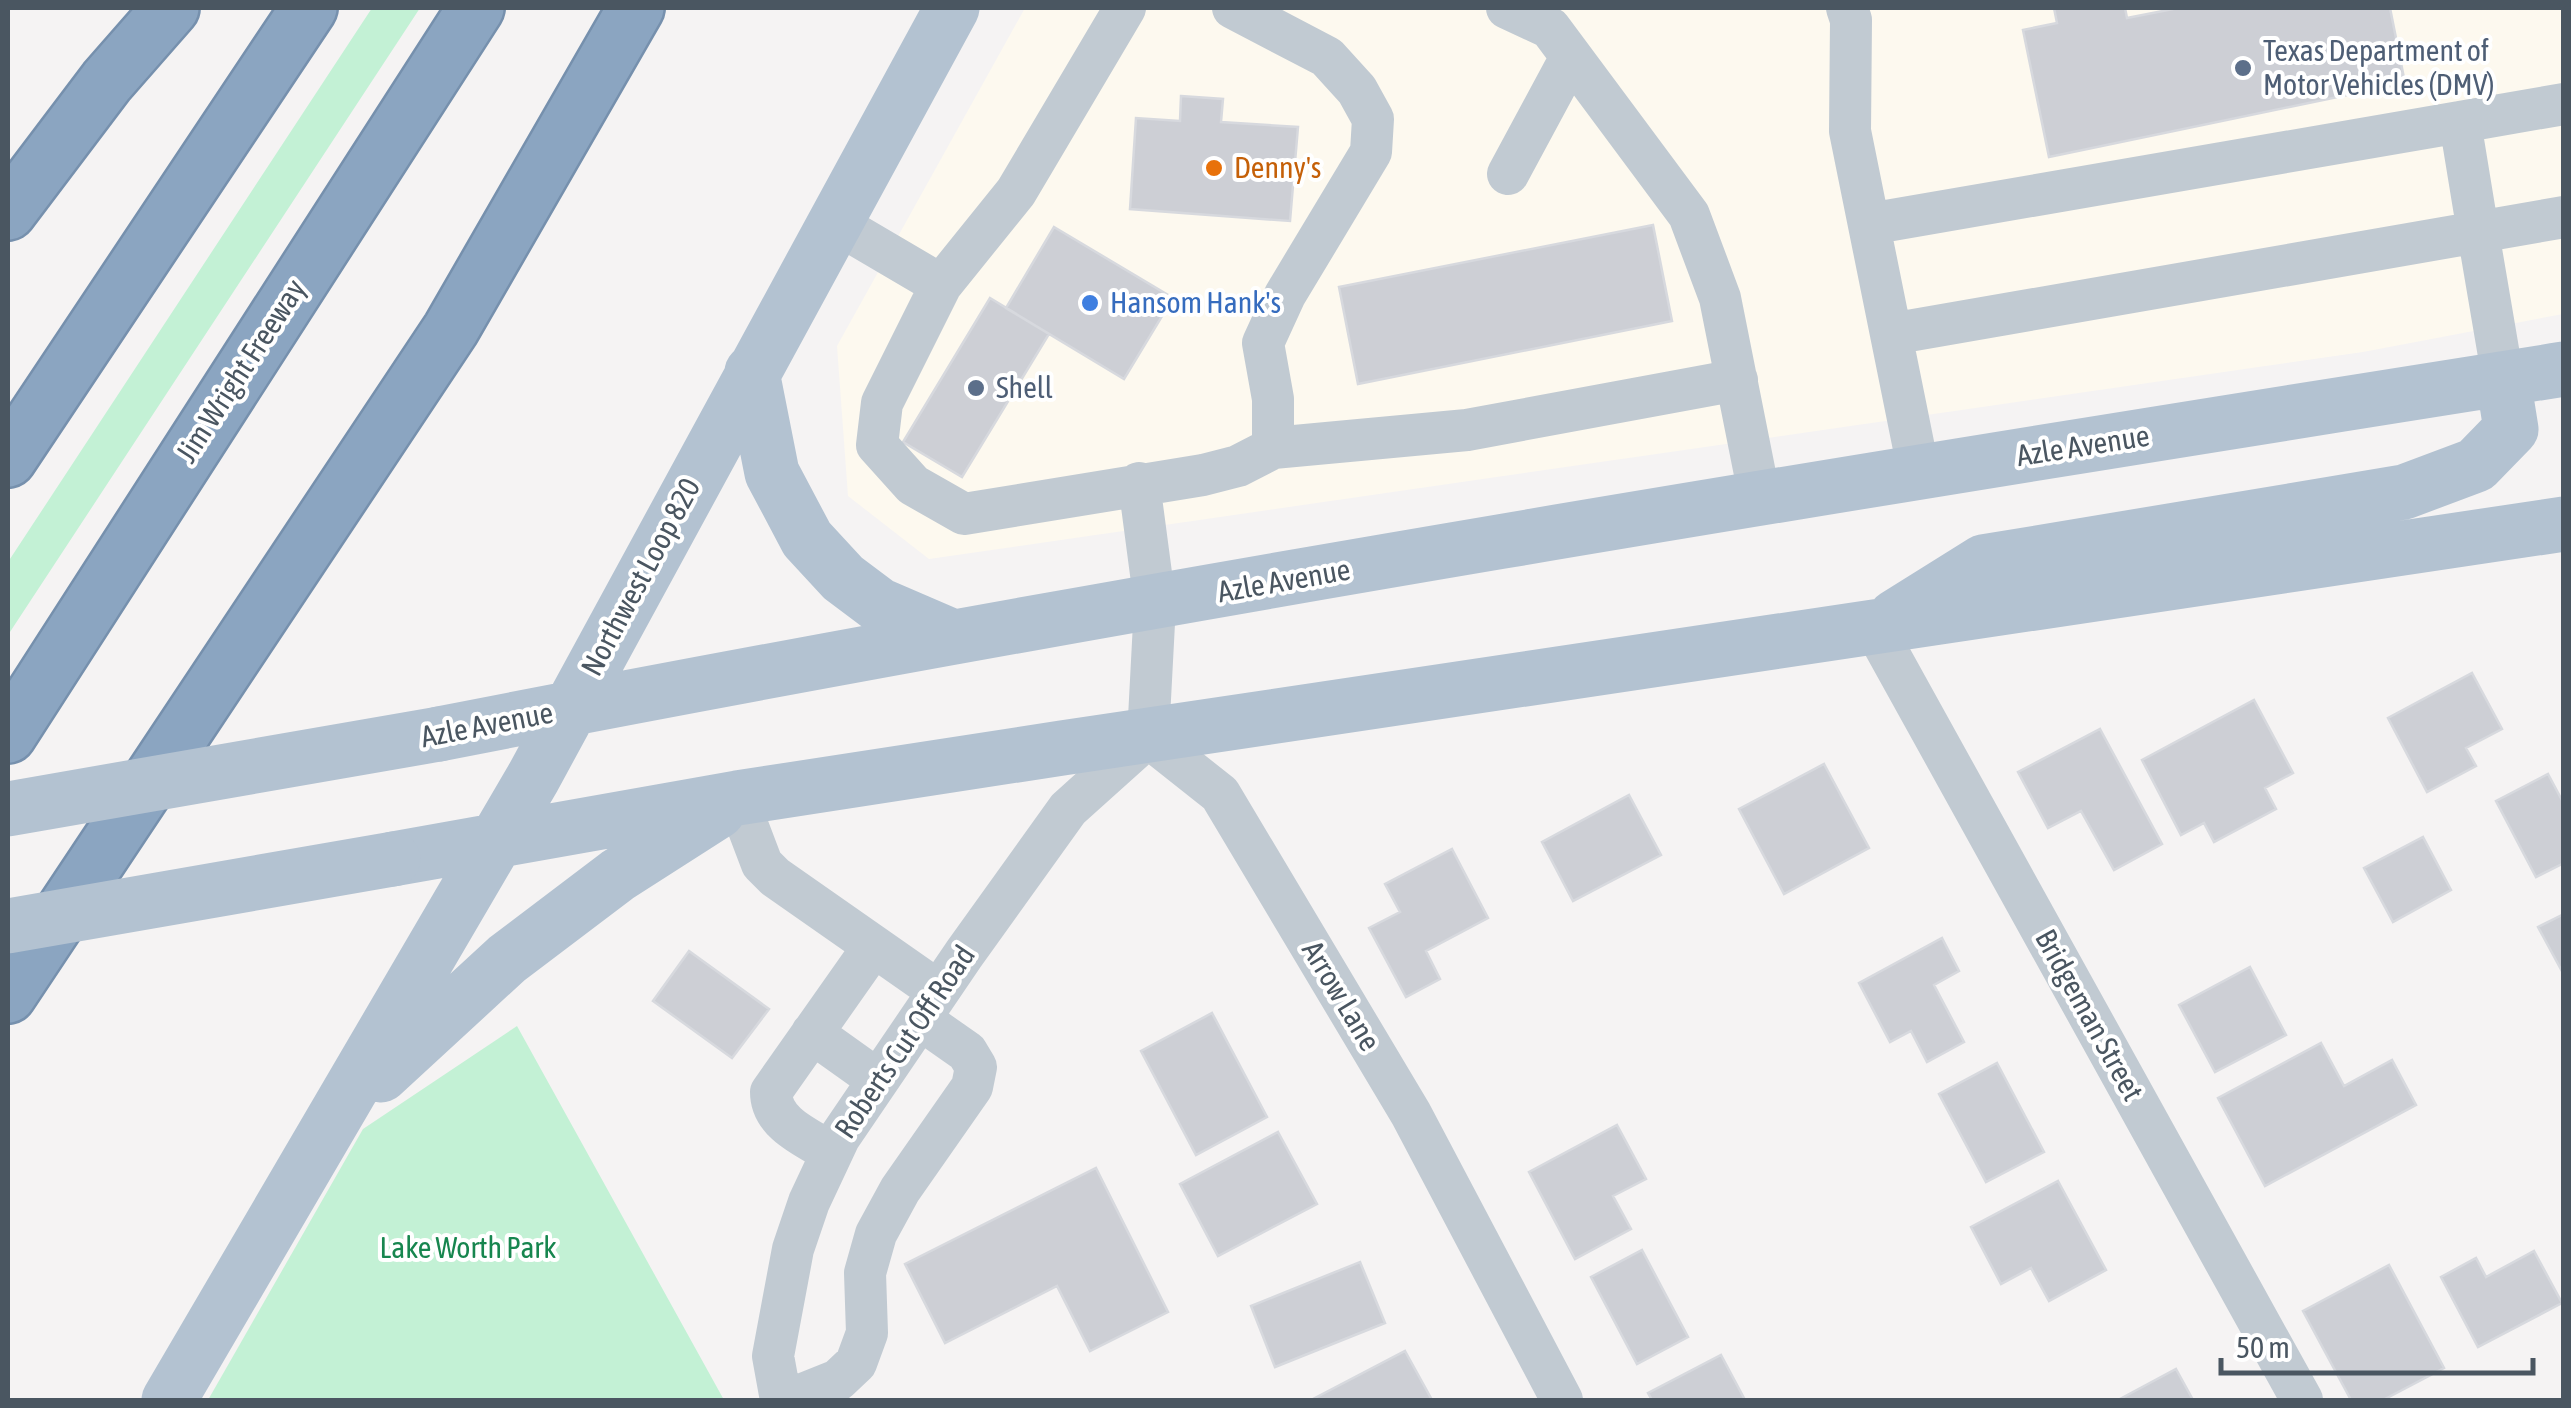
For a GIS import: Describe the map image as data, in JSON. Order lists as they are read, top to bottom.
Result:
{
  "streets": {
    "highway": ["Jim Wright Freeway"],
    "main road": ["Azle Avenue", "Northwest Loop 820"],
    "street": ["Arrow Lane", "Bridgeman Street", "Roberts Cut Off Road"]
  },
  "crossings": [
    ["Azle Avenue", "Northwest Loop 820"],
    ["Arrow Lane", "Roberts Cut Off Road"]
  ],
  "parks": ["Lake Worth Park"],
  "places": [
    "Texas Department of Motor Vehicles (DMV)",
    "Denny's",
    "Hansom Hank's",
    "Shell"
  ],
  "scale_bar": "50 m"
}
